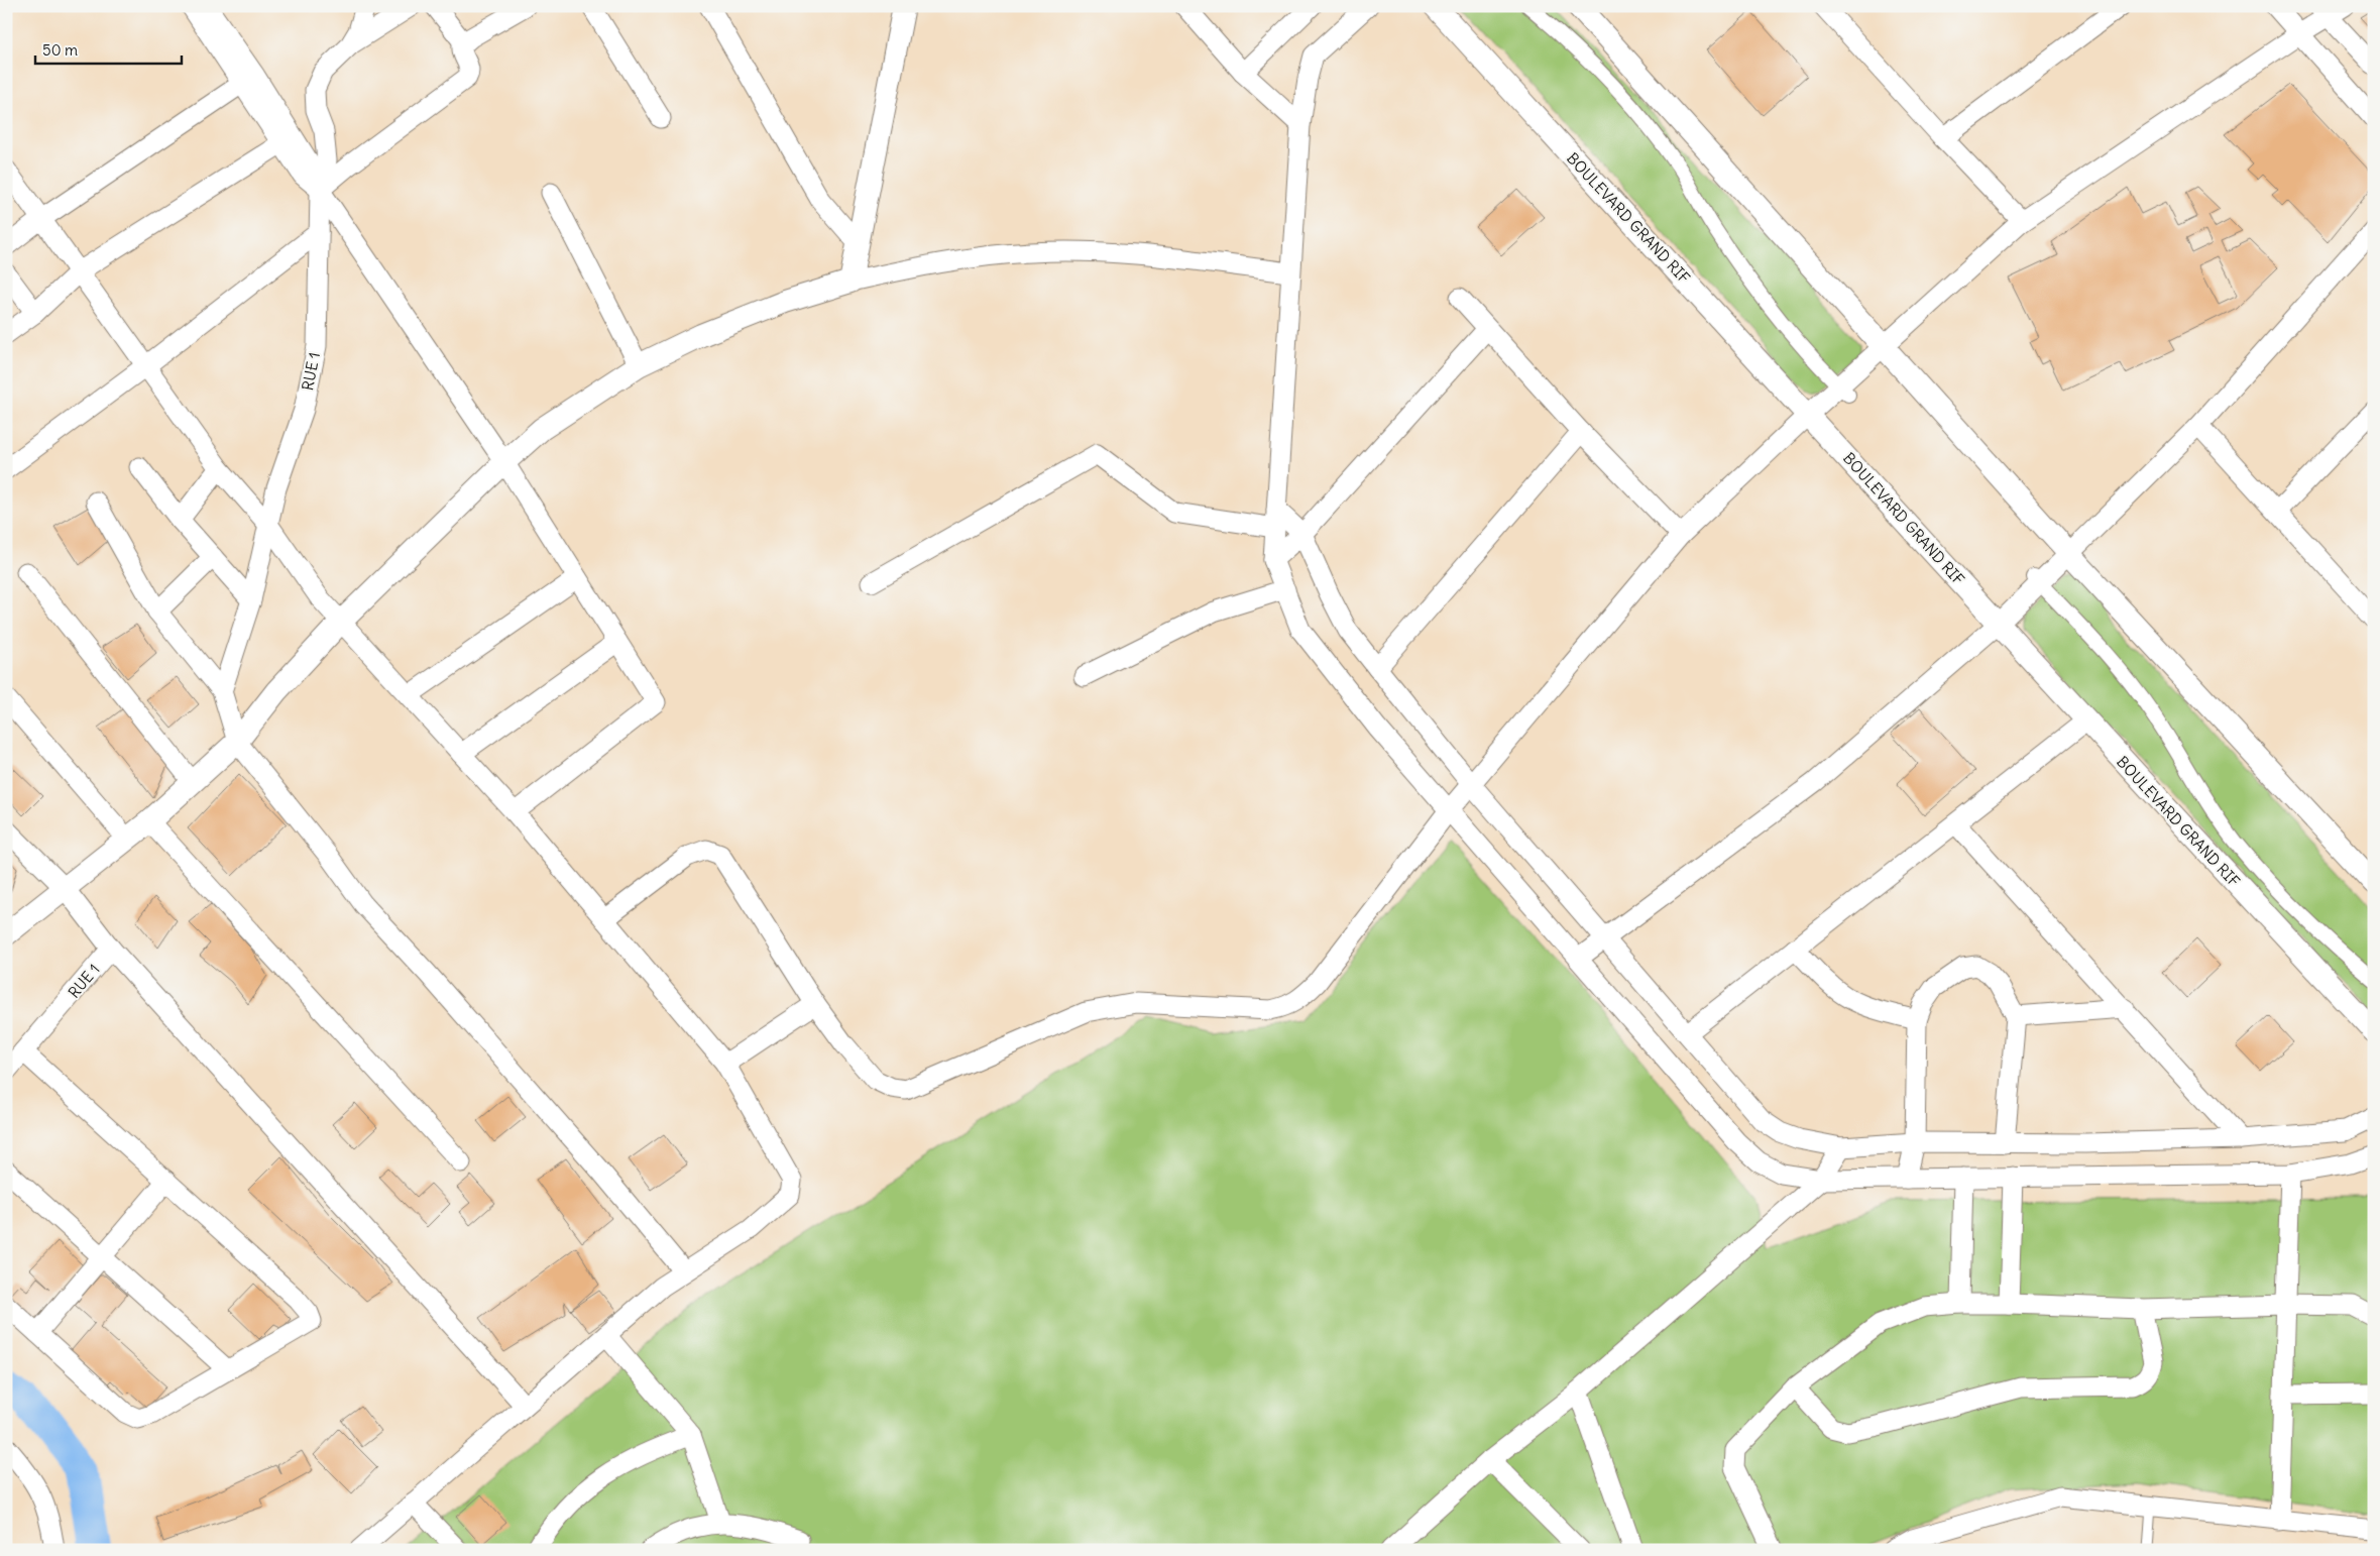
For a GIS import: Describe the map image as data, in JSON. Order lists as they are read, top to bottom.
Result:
{
  "streets": {
    "street": ["BOULEVARD GRAND RIF", "RUE 1"]
  },
  "scale_bar": "50 m"
}
